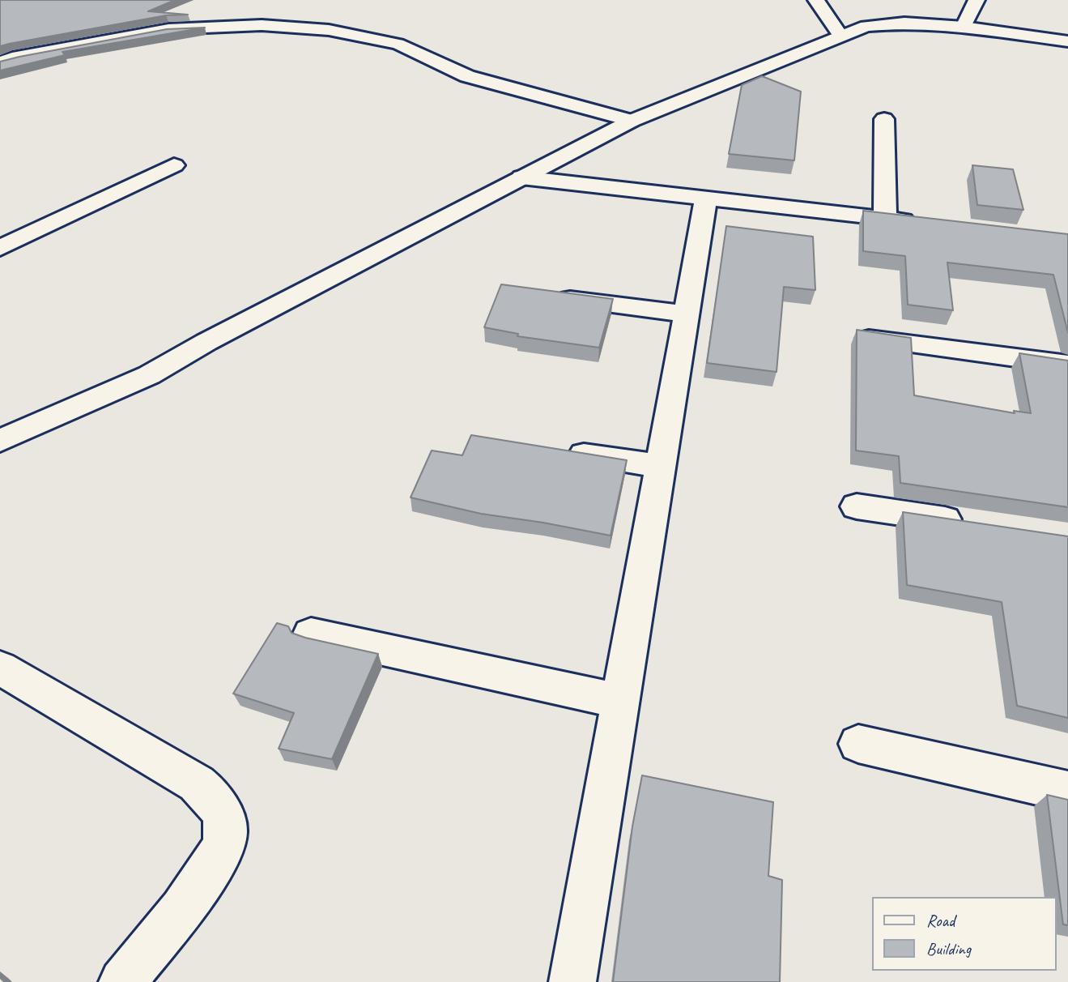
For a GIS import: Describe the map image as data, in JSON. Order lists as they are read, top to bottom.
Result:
{
  "legend": ["Road", "Building"]
}
